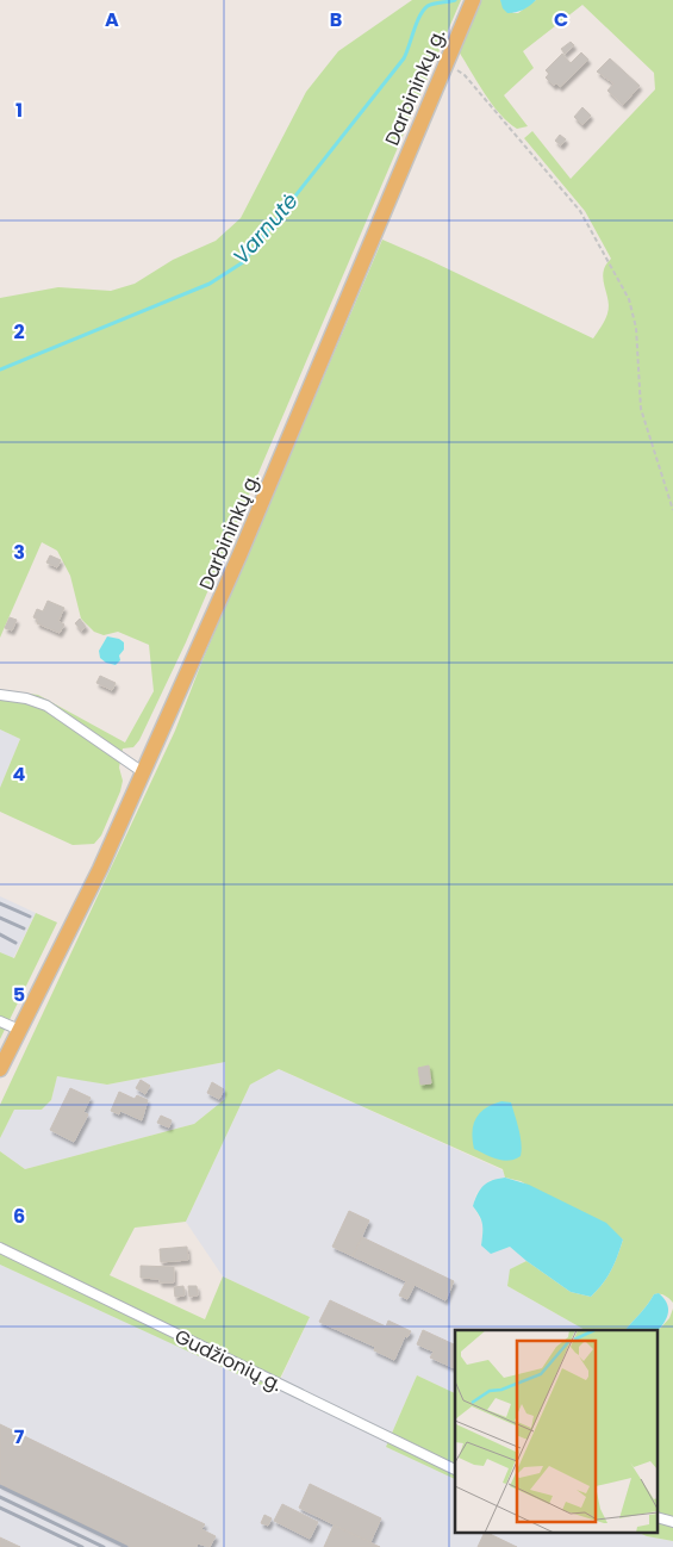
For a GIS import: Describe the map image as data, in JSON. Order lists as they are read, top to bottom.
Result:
{
  "streets": {
    "main road": ["Darbininkų g."],
    "street": ["Gudžionių g."]
  },
  "water": ["Varnutė"],
  "grid": {
    "columns": ["A", "B", "C"],
    "rows": [
      "1",
      "2",
      "3",
      "4",
      "5",
      "6",
      "7"
    ]
  }
}
